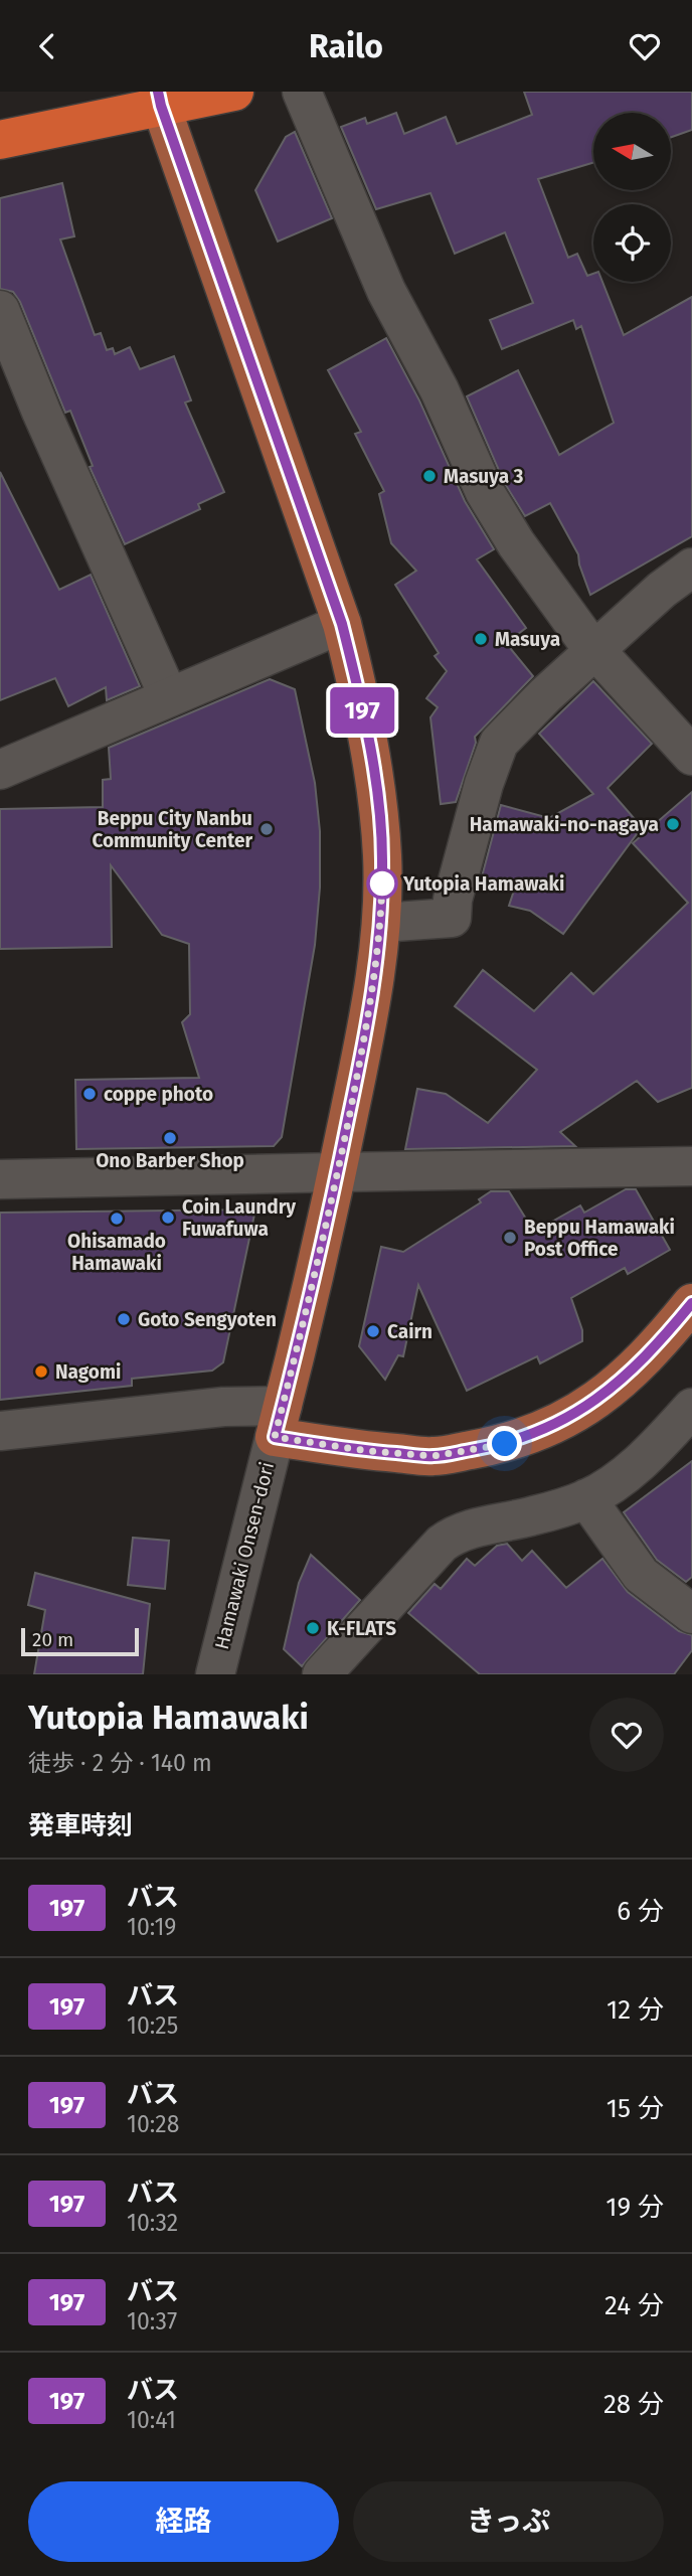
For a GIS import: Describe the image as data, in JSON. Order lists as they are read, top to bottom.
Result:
{
  "streets": {
    "street": ["Hamawaki Onsen-dori"]
  },
  "places": [
    "Masuya 3",
    "Masuya",
    "Hamawaki-no-nagaya",
    "Beppu City Nanbu Community Center",
    "Yutopia Hamawaki",
    "coppe photo",
    "Ono Barber Shop",
    "Coin Laundry Fuwafuwa",
    "Ohisamado Hamawaki",
    "Beppu Hamawaki Post Office",
    "Goto Sengyoten",
    "Cairn",
    "Nagomi",
    "K-FLATS"
  ],
  "lines": ["bus line 197"],
  "scale_bar": "20 m",
  "north": "left",
  "page": {
    "header": "Railo",
    "on_map": "197",
    "scale": "20 m",
    "heading": [
      ["Yutopia Hamawaki", "徒歩 · 2 分 · 140 m"],
      "発車時刻"
    ],
    "list": [
      {
        "mark": "197",
        "name": "バス",
        "note": "10:19",
        "value": "6 分"
      },
      {
        "mark": "197",
        "name": "バス",
        "note": "10:25",
        "value": "12 分"
      },
      {
        "mark": "197",
        "name": "バス",
        "note": "10:28",
        "value": "15 分"
      },
      {
        "mark": "197",
        "name": "バス",
        "note": "10:32",
        "value": "19 分"
      },
      {
        "mark": "197",
        "name": "バス",
        "note": "10:37",
        "value": "24 分"
      },
      {
        "mark": "197",
        "name": "バス",
        "note": "10:41",
        "value": "28 分"
      }
    ],
    "buttons": ["経路", "きっぷ"]
  }
}
